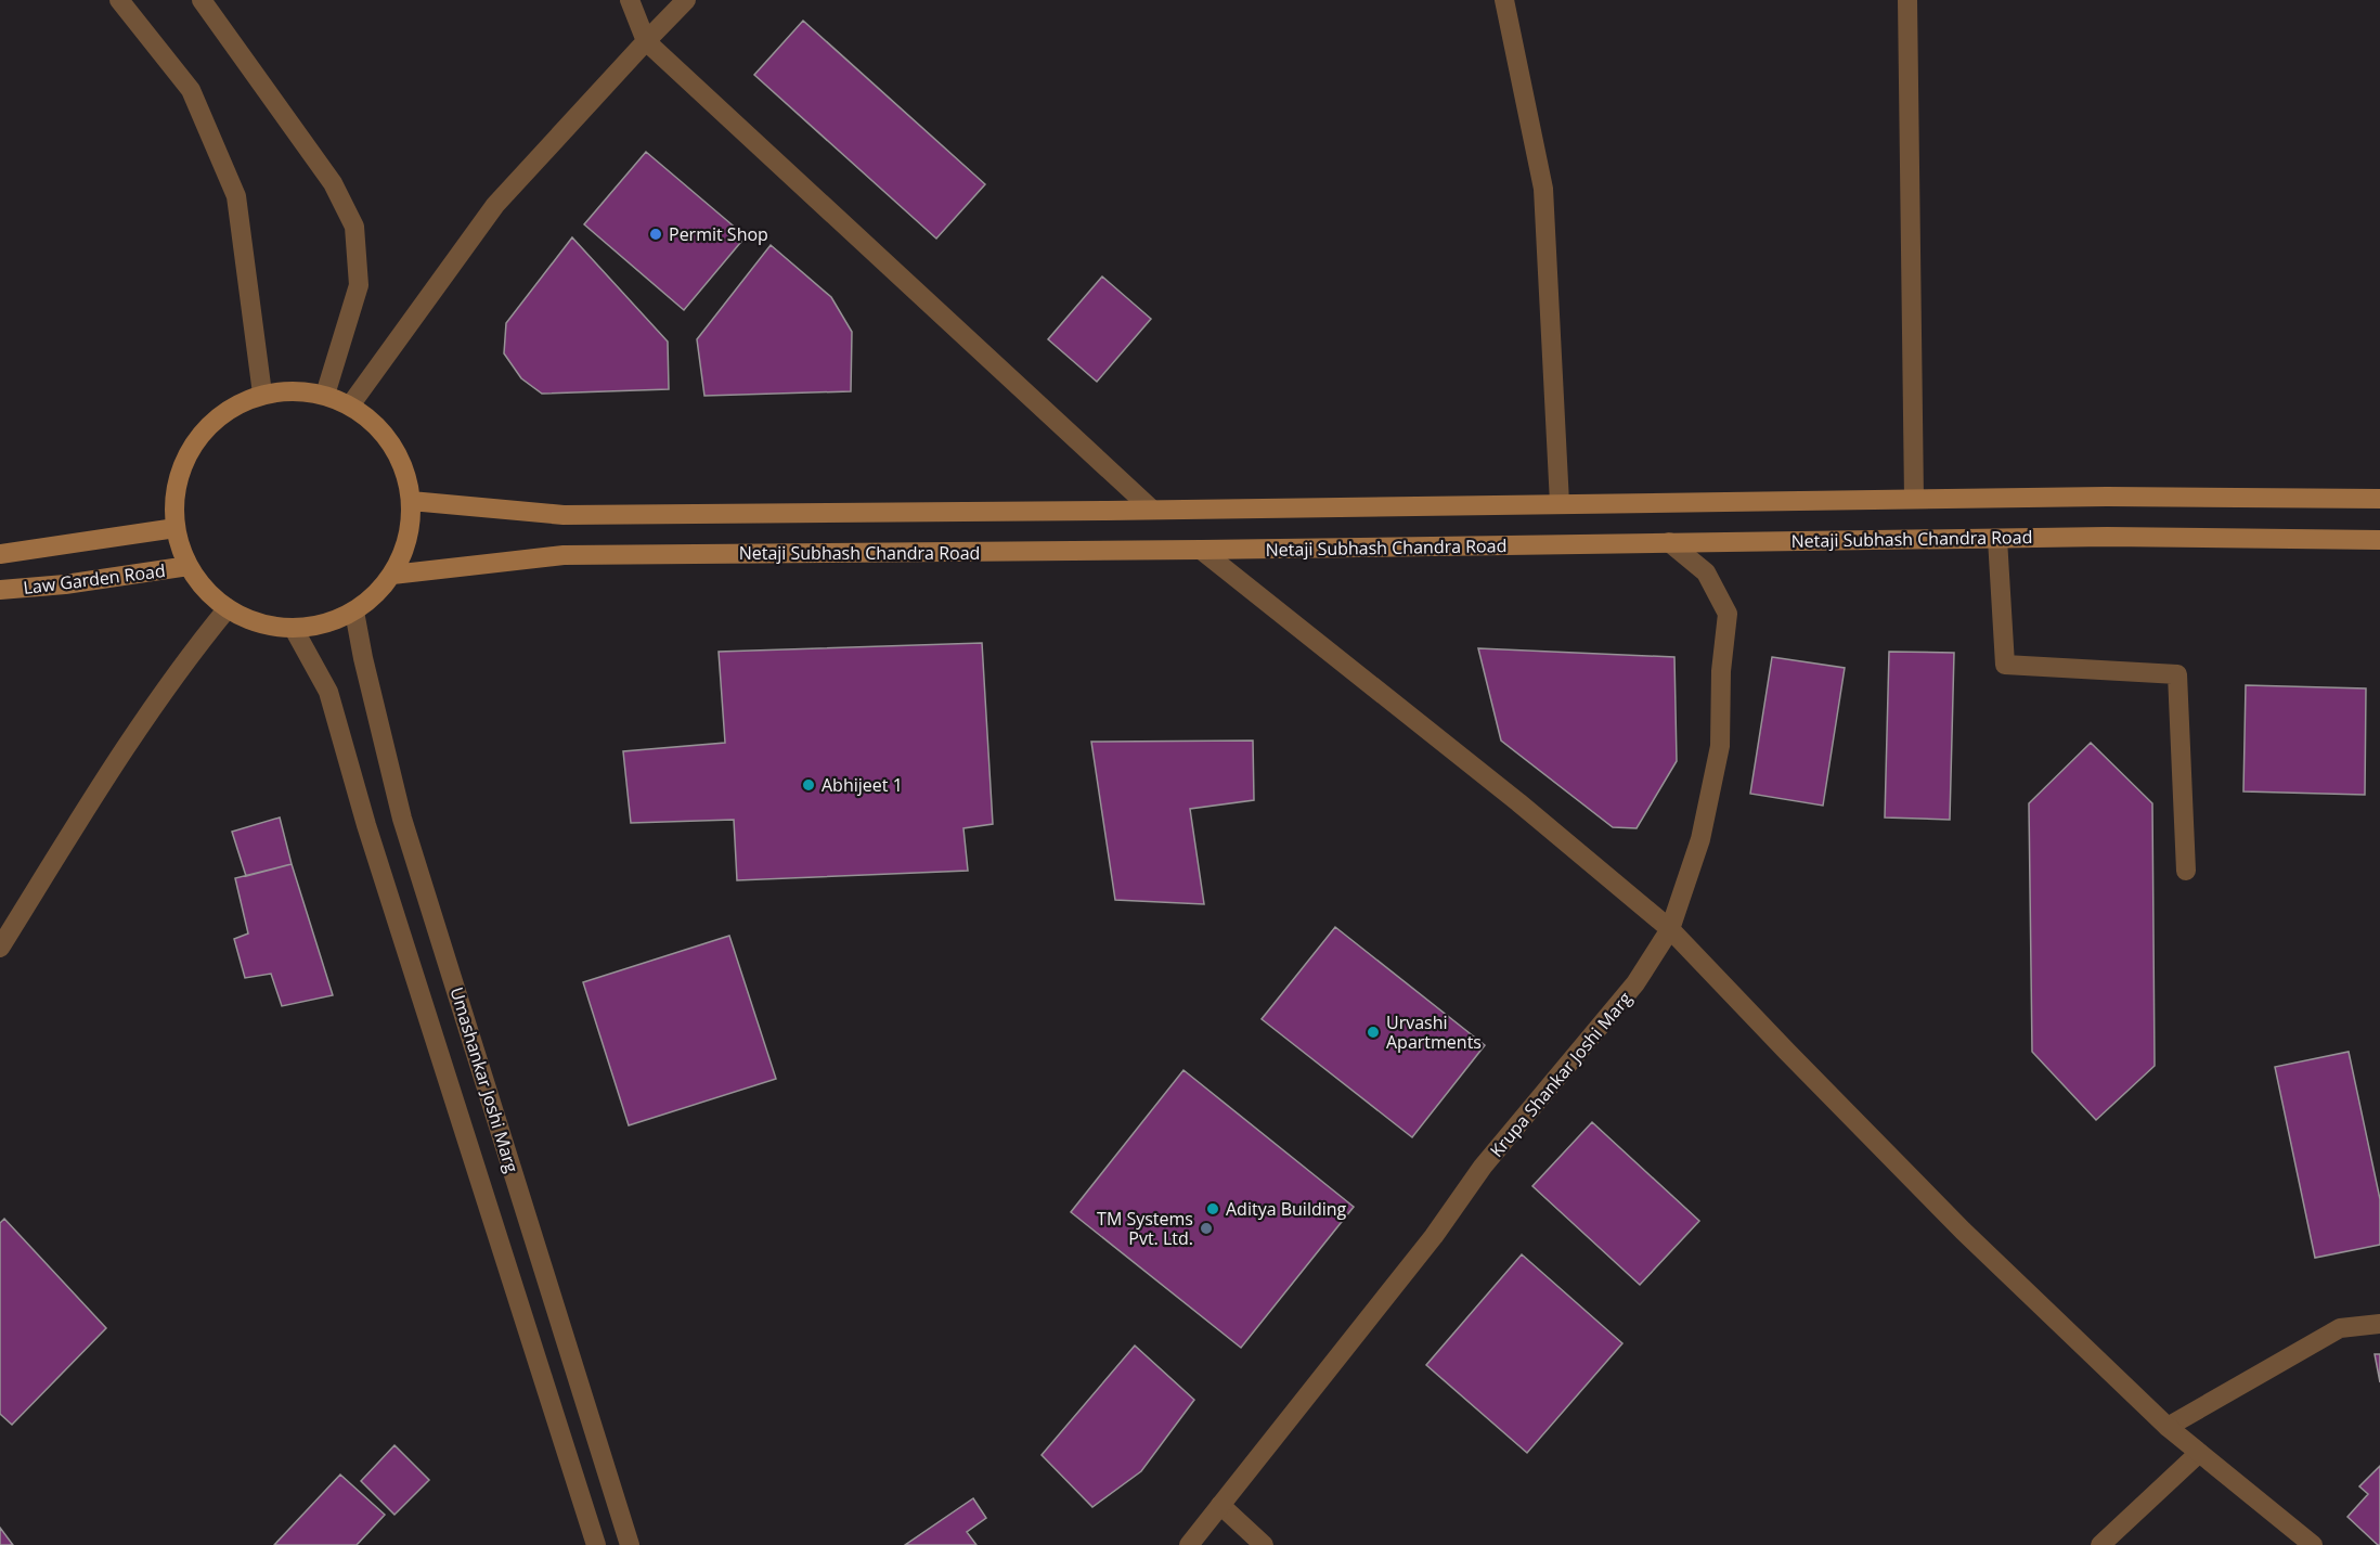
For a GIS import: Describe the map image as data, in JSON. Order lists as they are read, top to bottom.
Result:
{
  "streets": {
    "main road": ["Netaji Subhash Chandra Road", "Law Garden Road"],
    "street": ["Krupa Shankar Joshi Marg", "Umashankar Joshi Marg"]
  },
  "crossings": [
    ["Netaji Subhash Chandra Road", "Krupa Shankar Joshi Marg"]
  ],
  "places": [
    "Permit Shop",
    "Abhijeet 1",
    "Urvashi Apartments",
    "Aditya Building",
    "TM Systems Pvt. Ltd."
  ]
}
